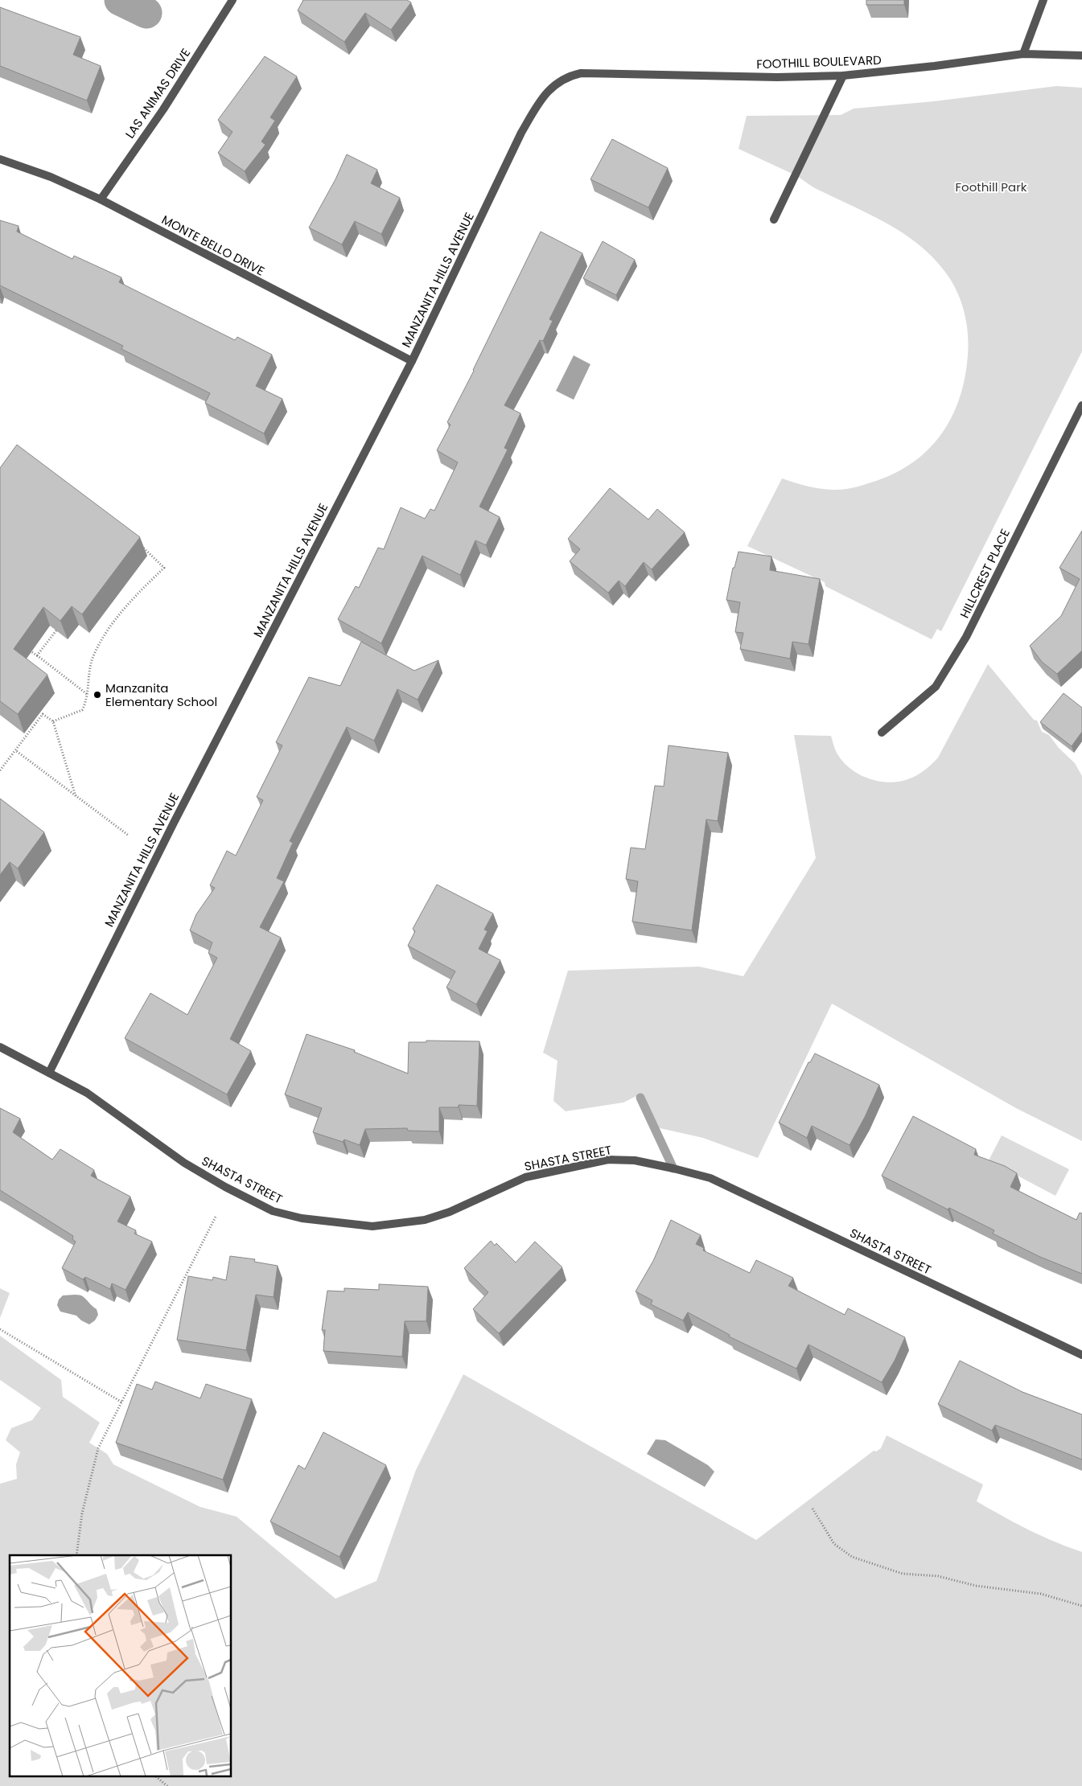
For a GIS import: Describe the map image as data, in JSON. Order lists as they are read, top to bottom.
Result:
{
  "streets": {
    "street": [
      "FOOTHILL BOULEVARD",
      "LAS ANIMAS DRIVE",
      "MONTE BELLO DRIVE",
      "MANZANITA HILLS AVENUE",
      "HILLCREST PLACE",
      "SHASTA STREET"
    ]
  },
  "crossings": [
    ["FOOTHILL BOULEVARD", "MANZANITA HILLS AVENUE"],
    ["LAS ANIMAS DRIVE", "MONTE BELLO DRIVE"],
    ["MONTE BELLO DRIVE", "MANZANITA HILLS AVENUE"],
    ["MANZANITA HILLS AVENUE", "SHASTA STREET"]
  ],
  "parks": ["Foothill Park"],
  "places": ["Manzanita Elementary School"]
}
